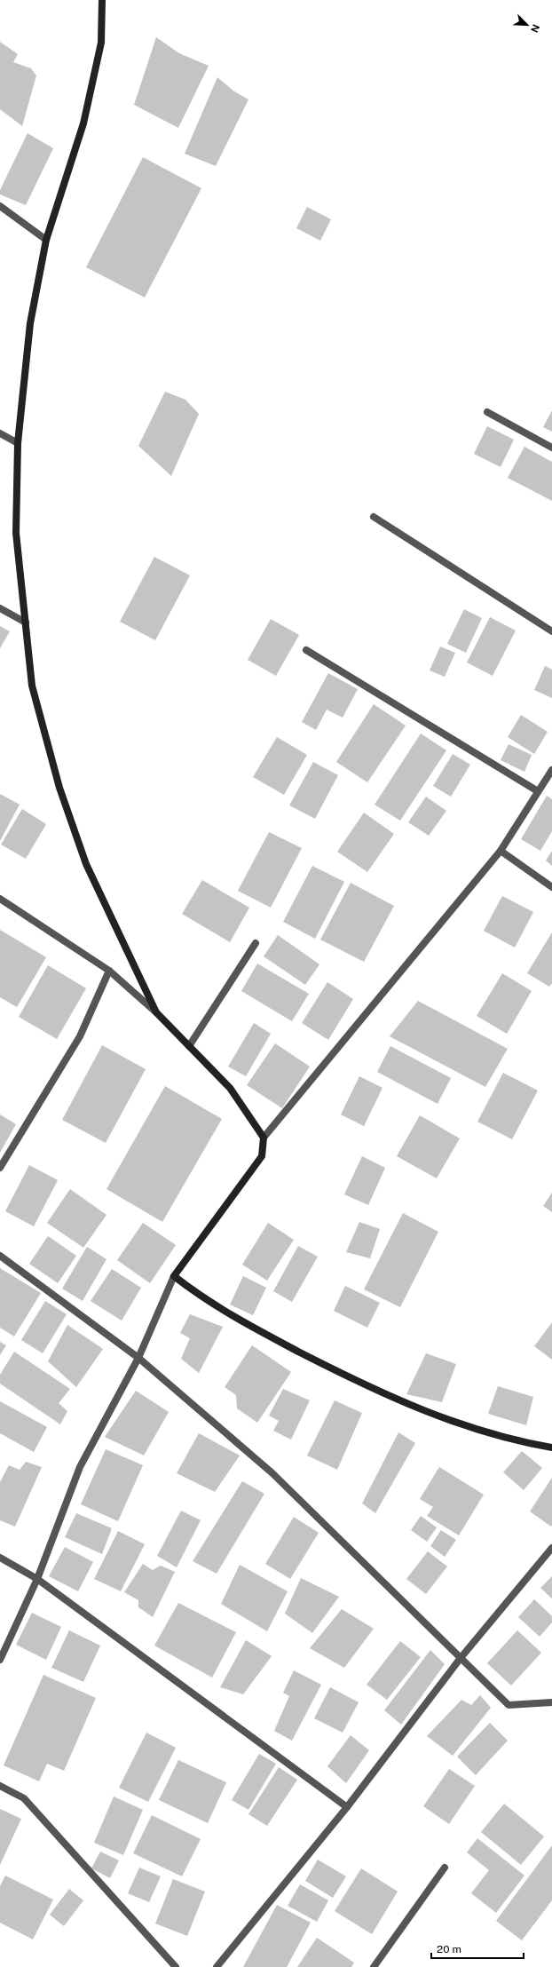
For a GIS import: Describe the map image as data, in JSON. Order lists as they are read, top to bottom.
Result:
{
  "scale_bar": "20 m",
  "north": "bottom right"
}
